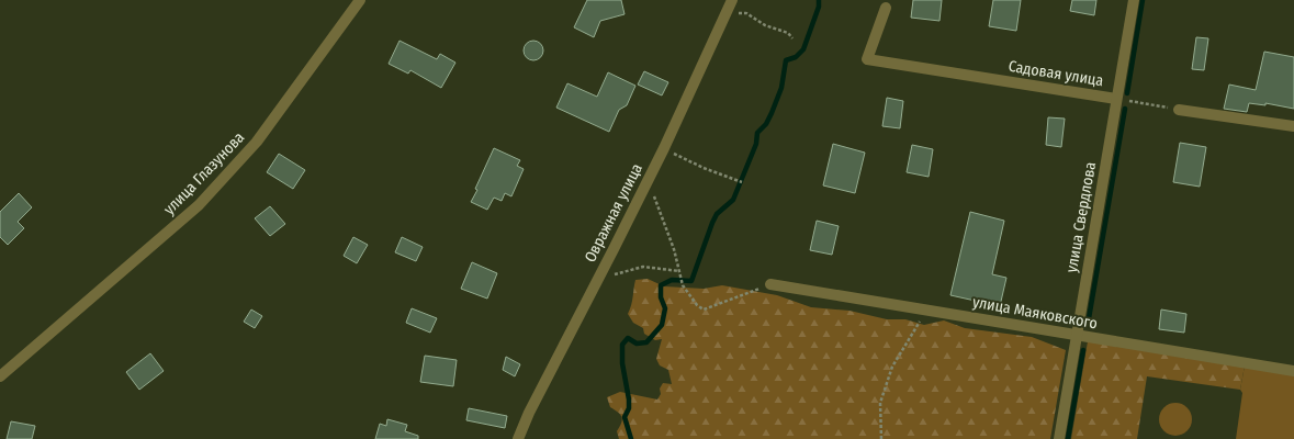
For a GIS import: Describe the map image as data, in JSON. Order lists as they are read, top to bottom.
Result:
{
  "streets": {
    "street": [
      "Садовая улица",
      "улица Глазунова",
      "Овражная улица",
      "улица Свердлова",
      "улица Маяковского"
    ]
  },
  "crossings": [
    ["Садовая улица", "улица Свердлова"],
    ["улица Свердлова", "улица Маяковского"]
  ]
}
